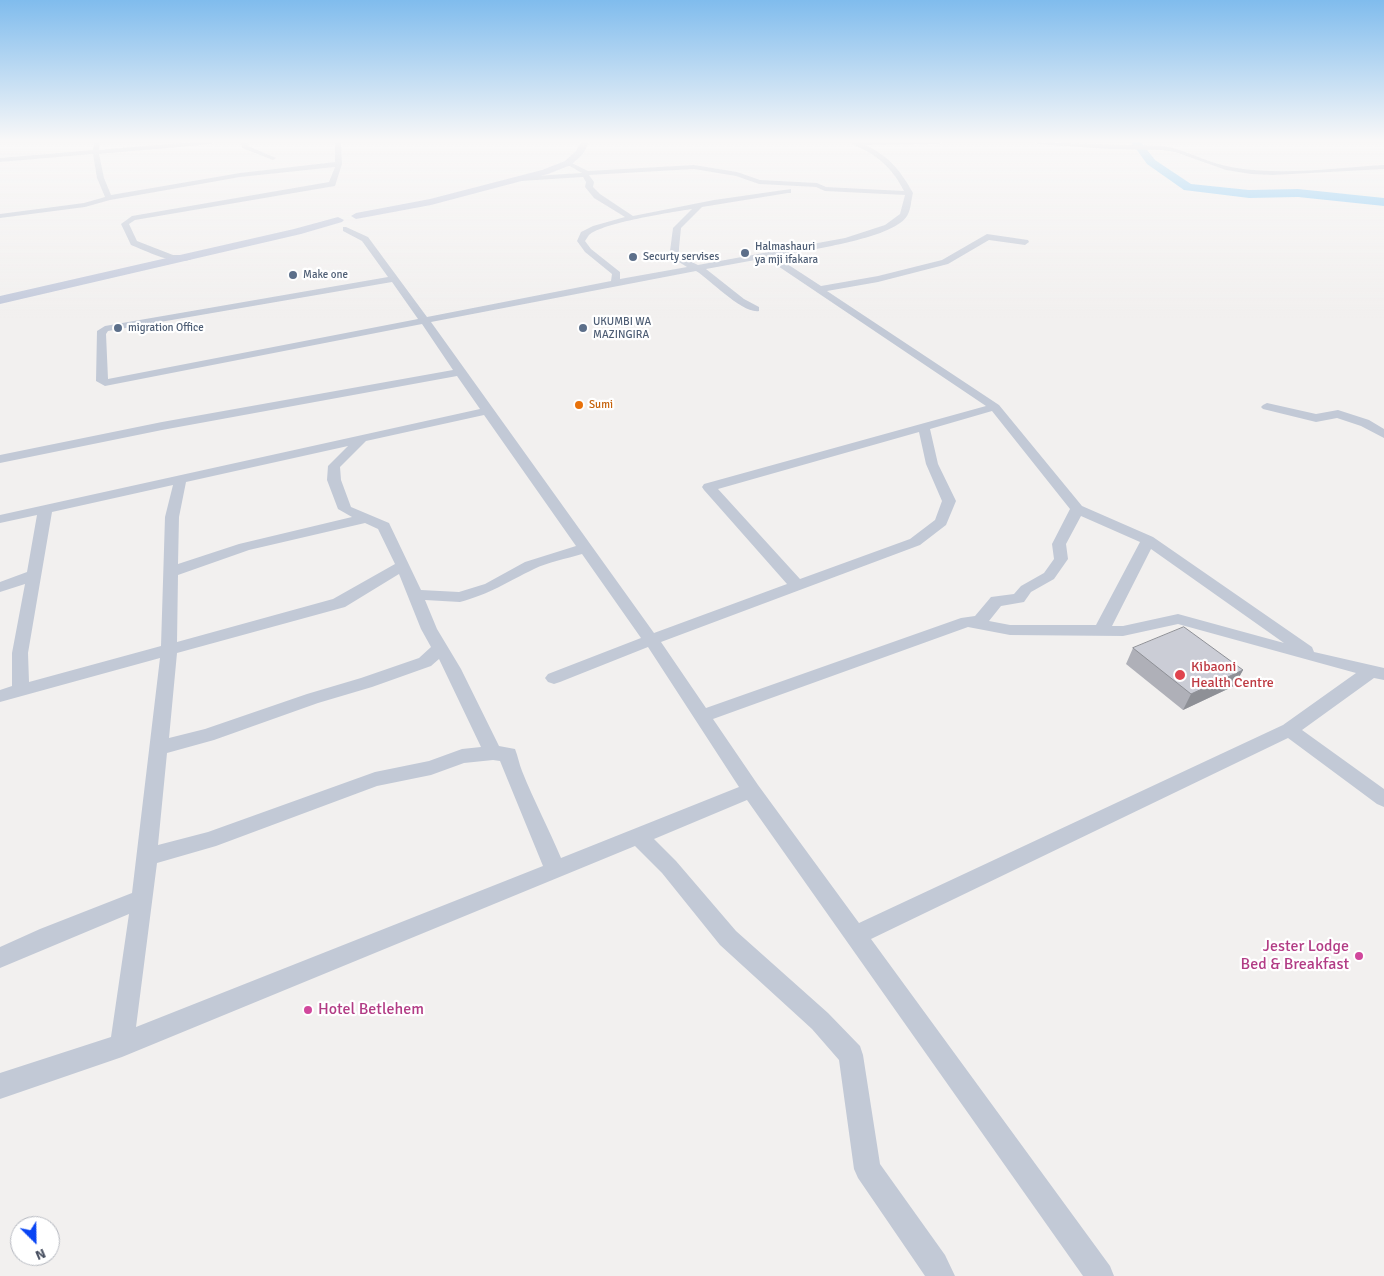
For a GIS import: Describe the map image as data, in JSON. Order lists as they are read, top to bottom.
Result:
{
  "places": [
    "Halmashauri ya mji ifakara",
    "Securty servises",
    "Make one",
    "migration Office",
    "UKUMBI WA MAZINGIRA",
    "Sumi",
    "Kibaoni Health Centre",
    "Jester Lodge Bed & Breakfast",
    "Hotel Betlehem"
  ],
  "north": "bottom right"
}
